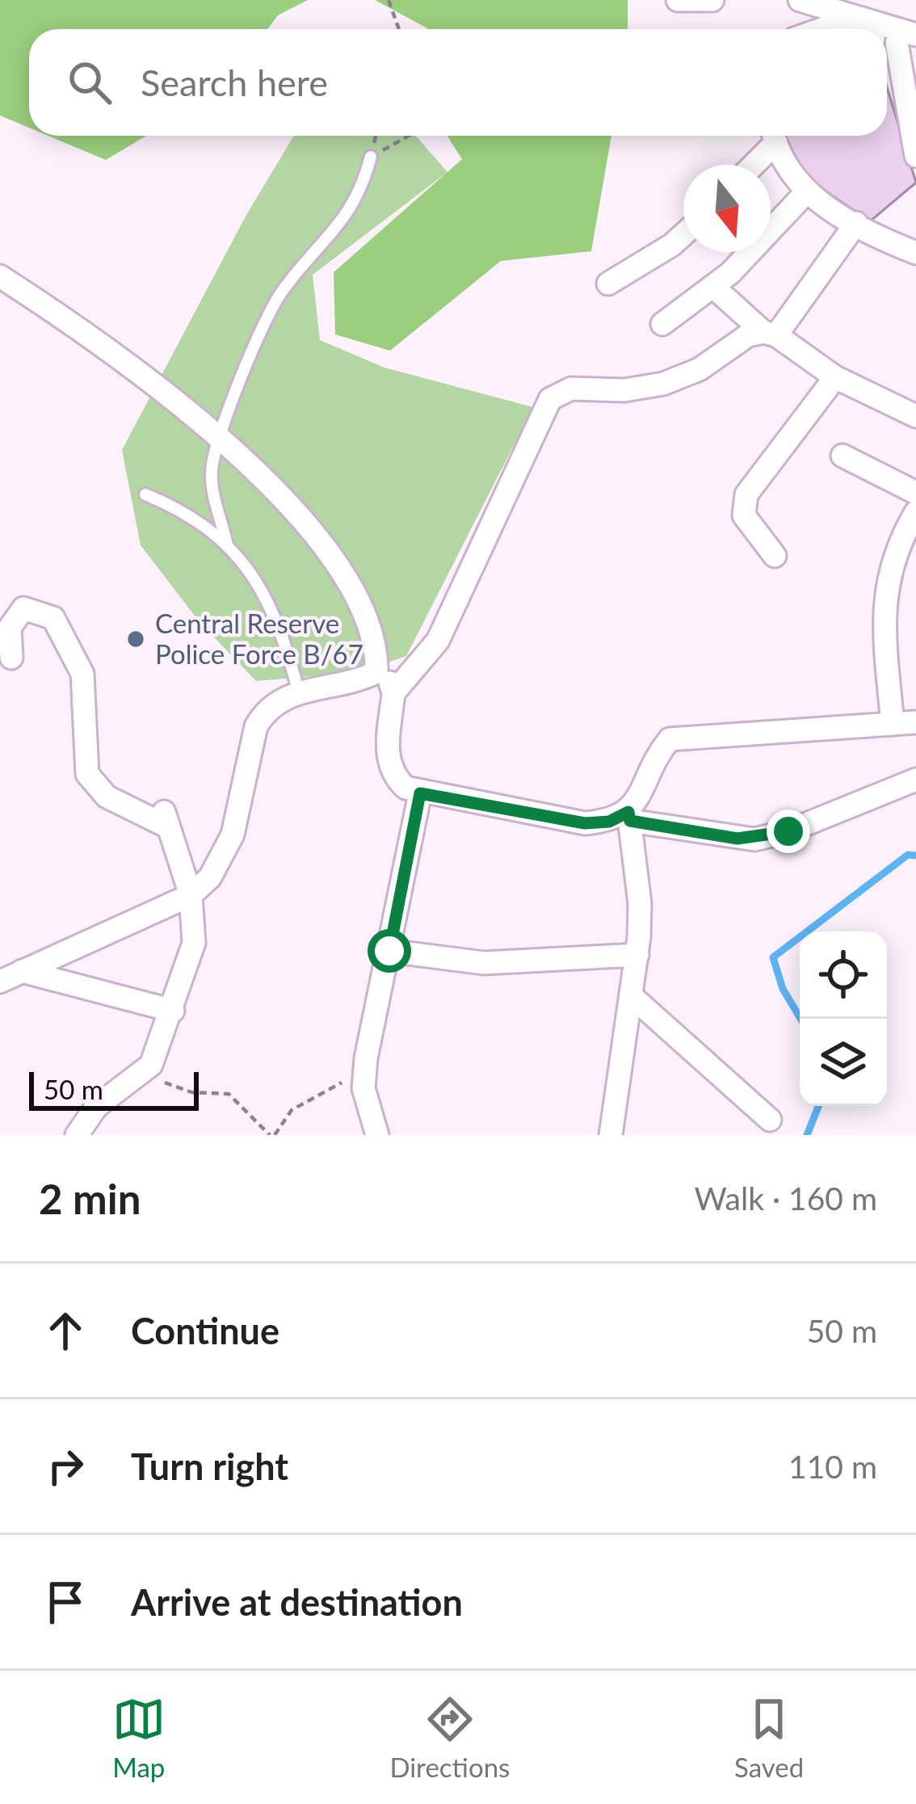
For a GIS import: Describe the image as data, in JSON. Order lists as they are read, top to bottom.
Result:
{
  "places": ["Central Reserve Police Force B/67"],
  "scale_bar": "50 m",
  "north": "bottom",
  "page": {
    "search": "Search here",
    "scale": "50 m",
    "heading": ["2 min", "Walk · 160 m"],
    "list": [
      ["Continue", "50 m"],
      ["Turn right", "110 m"],
      "Arrive at destination"
    ],
    "nav": ["Map", "Directions", "Saved"]
  }
}
